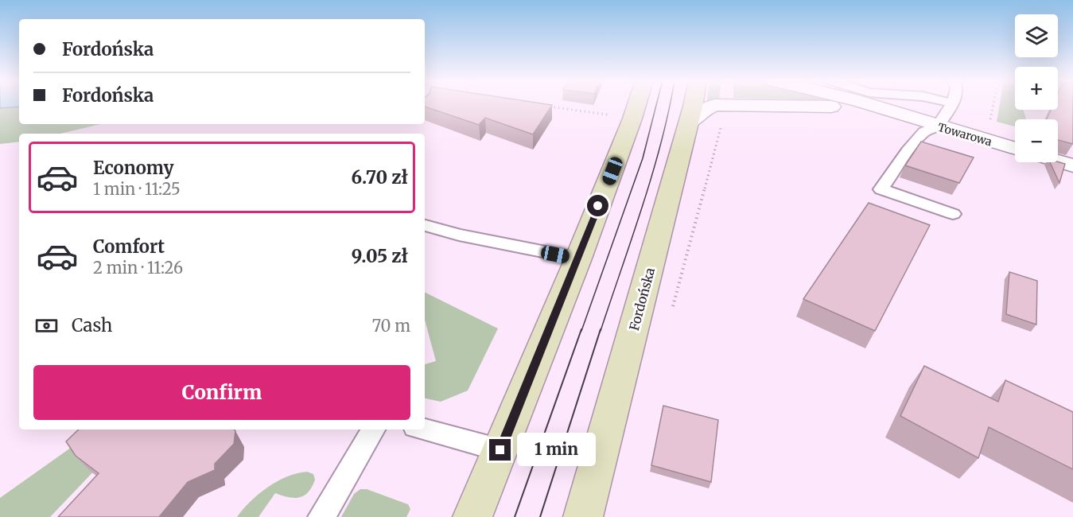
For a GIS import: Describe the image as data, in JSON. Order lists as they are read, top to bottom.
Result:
{
  "streets": {
    "main road": ["Fordońska"],
    "street": ["Towarowa"]
  },
  "crossings": [
    ["Towarowa", "Fordońska"]
  ],
  "page": {
    "map_buttons": ["+", "−"],
    "banner": ["Fordońska", "Fordońska"],
    "list": [
      {
        "name": "Economy",
        "note": "1 min · 11:25",
        "value": "6.70 zł"
      },
      {
        "name": "Comfort",
        "note": "2 min · 11:26",
        "value": "9.05 zł"
      }
    ],
    "pay": ["Cash", "70 m"],
    "buttons": "Confirm",
    "bubble": "1 min"
  }
}
